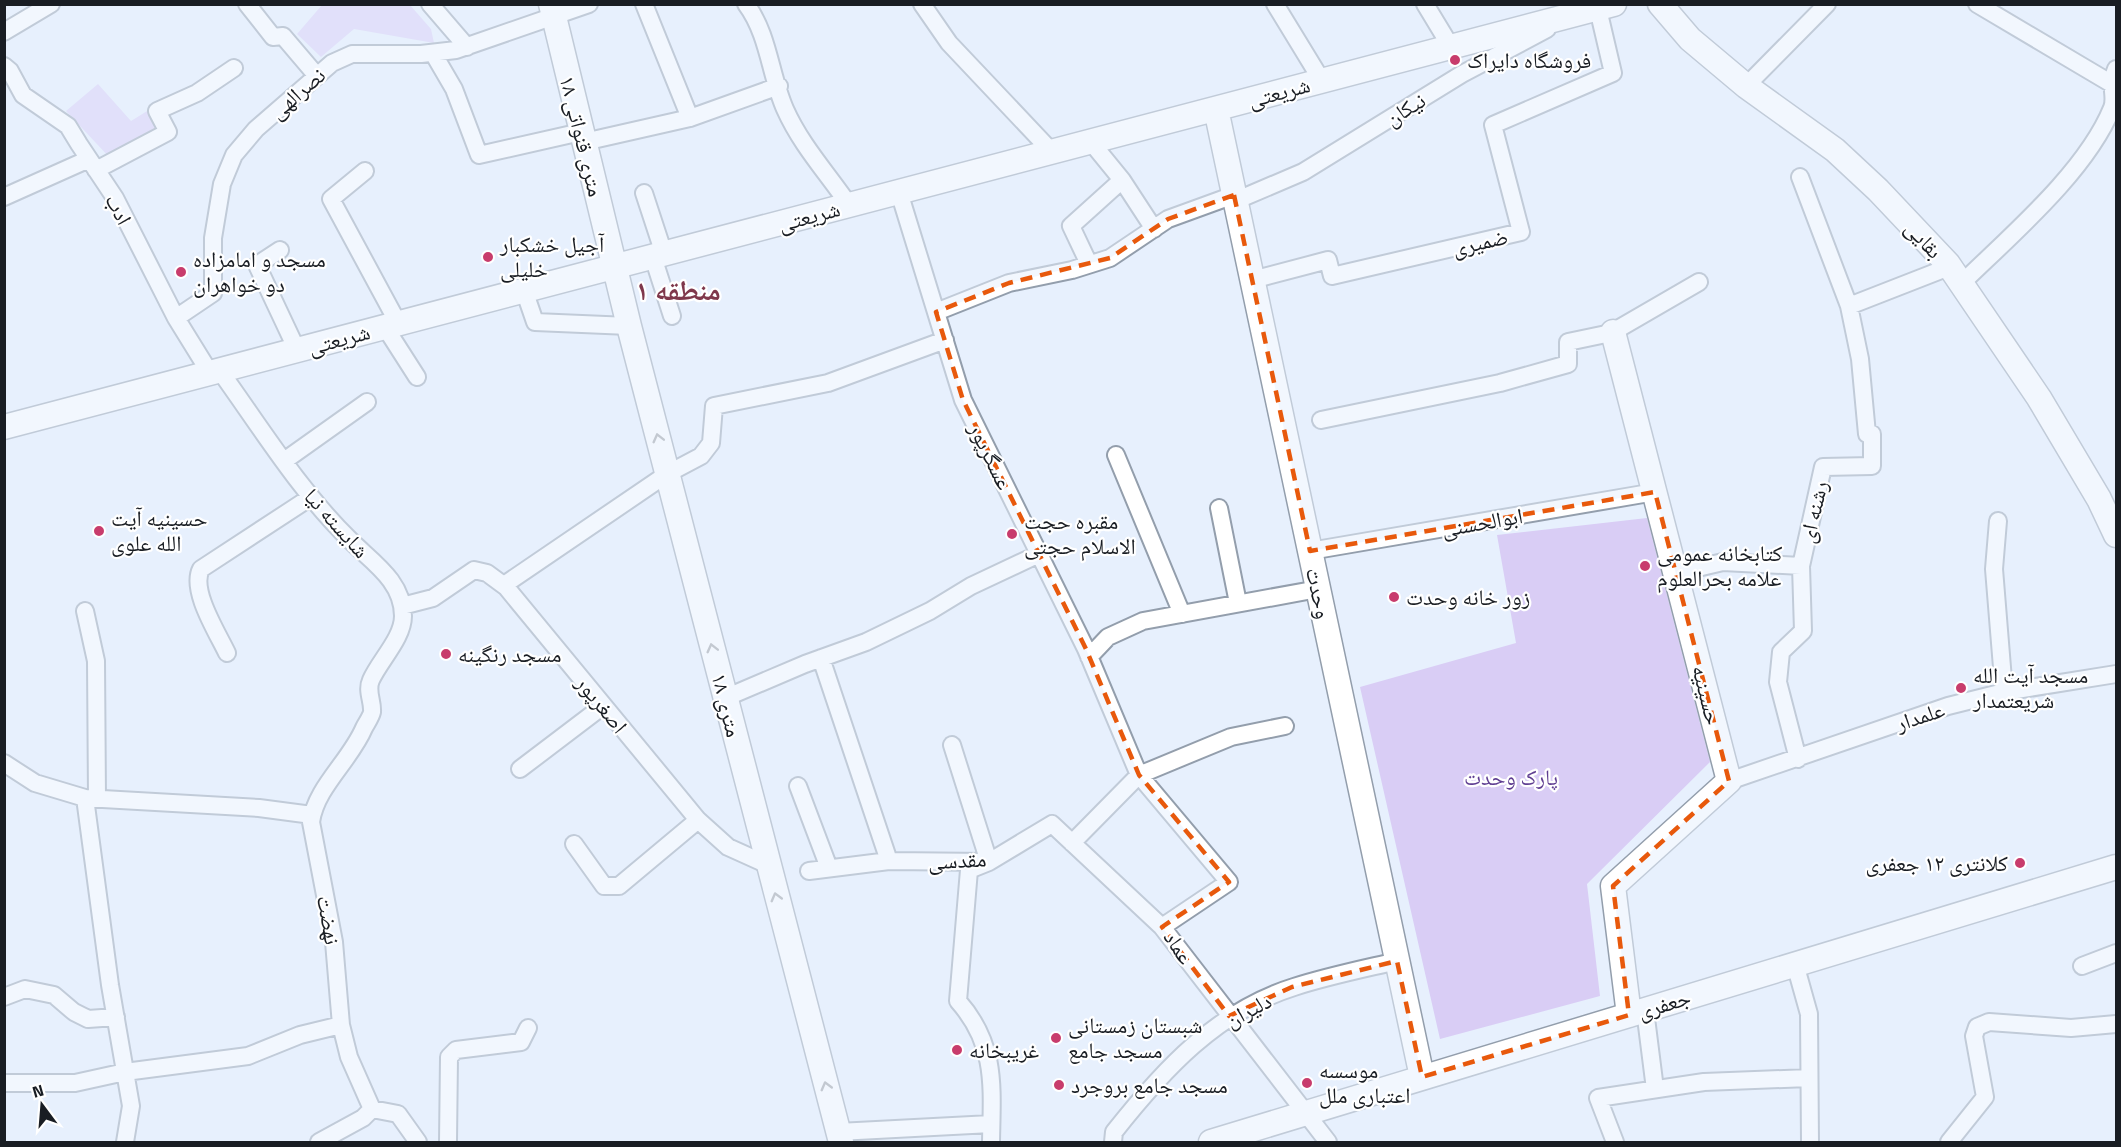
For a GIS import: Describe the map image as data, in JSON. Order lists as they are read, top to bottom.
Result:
{
  "streets": {
    "street": [
      "شریعتی",
      "نصرالهی",
      "نیکان",
      "۱۸ متری قنواتی",
      "ادب",
      "بقایی",
      "ضمیری",
      "عسگرپور",
      "رشنه ای",
      "ابوالحسنی",
      "شایسته نیا",
      "وحدت",
      "حسینیه",
      "اصغرپور",
      "۱۸ متری",
      "علمدار",
      "مقدسی",
      "نهضت",
      "عماد",
      "جعفری",
      "دلیران"
    ]
  },
  "crossings": [
    ["شریعتی", "نیکان"],
    ["شریعتی", "۱۸ متری قنواتی"],
    ["شریعتی", "ادب"],
    ["شریعتی", "ضمیری"],
    ["شریعتی", "عسگرپور"],
    ["شریعتی", "شایسته نیا"],
    ["شریعتی", "وحدت"],
    ["شریعتی", "۱۸ متری"],
    ["نصرالهی", "۱۸ متری قنواتی"],
    ["نصرالهی", "ادب"],
    ["نیکان", "عسگرپور"],
    ["نیکان", "وحدت"],
    ["۱۸ متری قنواتی", "۱۸ متری"],
    ["ادب", "شایسته نیا"],
    ["ضمیری", "وحدت"],
    ["عسگرپور", "عماد"],
    ["رشنه ای", "علمدار"],
    ["ابوالحسنی", "وحدت"],
    ["ابوالحسنی", "حسینیه"],
    ["شایسته نیا", "اصغرپور"],
    ["وحدت", "جعفری"],
    ["وحدت", "دلیران"],
    ["حسینیه", "علمدار"],
    ["اصغرپور", "۱۸ متری"],
    ["مقدسی", "عماد"],
    ["عماد", "جعفری"],
    ["عماد", "دلیران"]
  ],
  "one_way": ["۱۸ متری"],
  "districts": ["منطقه ۱"],
  "parks": ["پارک وحدت"],
  "places": [
    "فروشگاه دایراک",
    "آجیل خشکبار خلیلی",
    "مسجد و امامزاده دو خواهران",
    "حسینیه آیت الله علوی",
    "مقبره حجت الاسلام حجتی",
    "کتابخانه عمومی علامه بحرالعلوم",
    "زور خانه وحدت",
    "مسجد رنگینه",
    "مسجد آیت الله شریعتمدار",
    "کلانتری ۱۲ جعفری",
    "شبستان زمستانی مسجد جامع",
    "غریبخانه",
    "موسسه اعتباری ملل",
    "مسجد جامع بروجرد"
  ],
  "north": "top"
}
